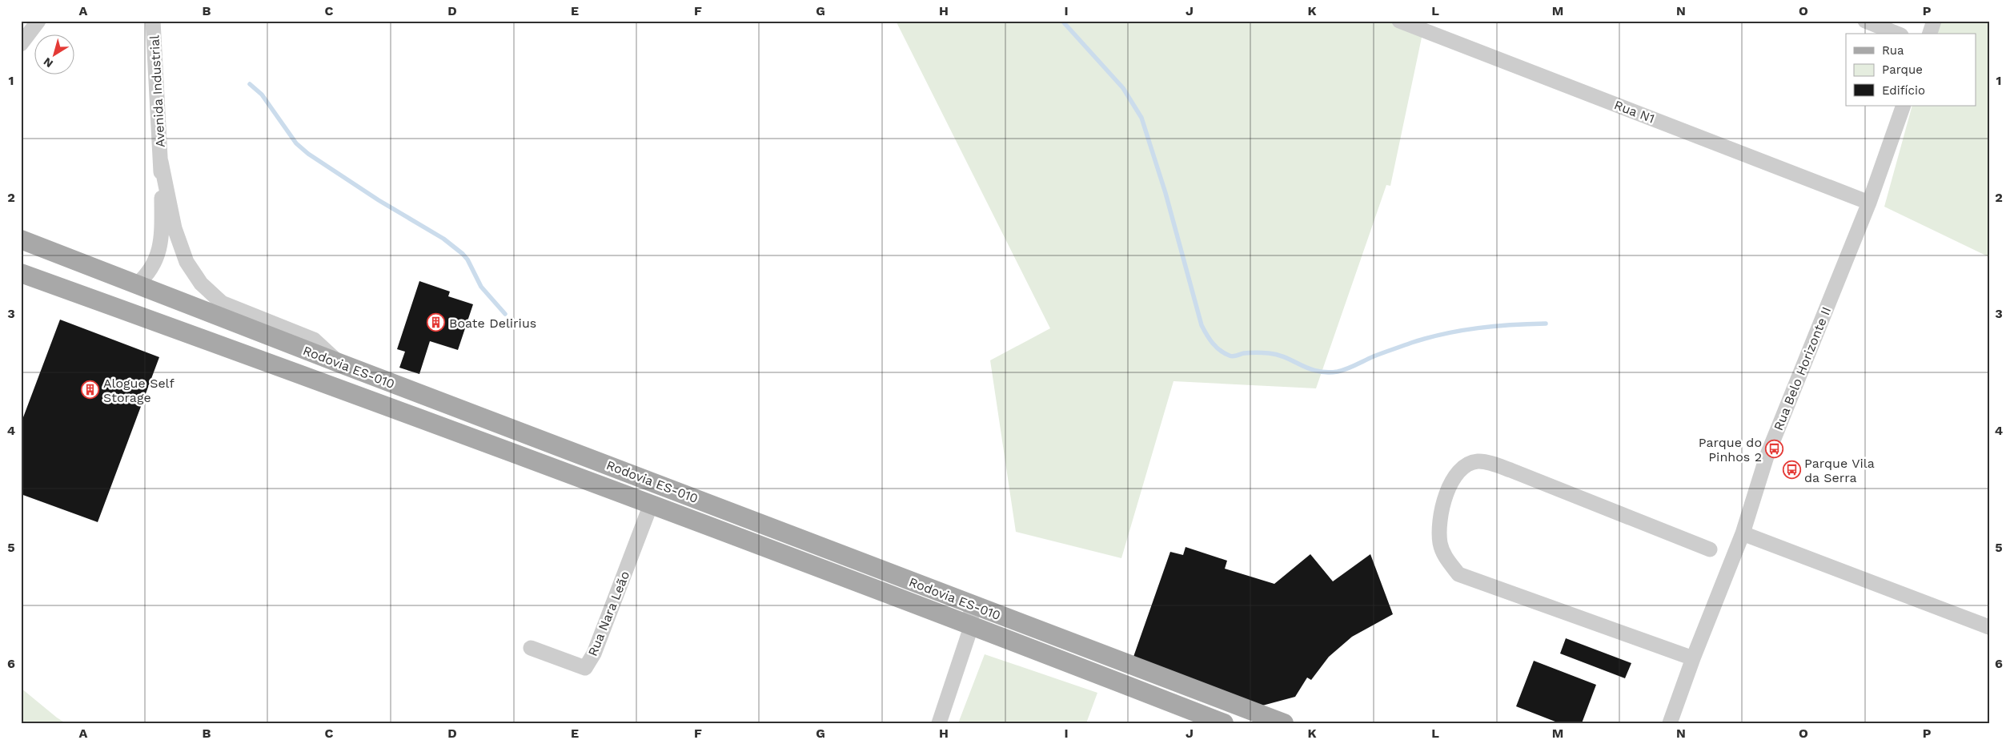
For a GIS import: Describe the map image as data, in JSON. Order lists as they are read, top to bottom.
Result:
{
  "streets": {
    "main road": ["Rodovia ES-010"],
    "street": [
      "Avenida Industrial",
      "Rua N1",
      "Rua Belo Horizonte II",
      "Rua Nara Leão"
    ]
  },
  "crossings": [
    ["Avenida Industrial", "Rodovia ES-010"],
    ["Rua N1", "Rua Belo Horizonte II"],
    ["Rodovia ES-010", "Rua Nara Leão"]
  ],
  "places": {
    "building": ["Boate Delirius", "Alogue Self Storage"],
    "bus stop": ["Parque do Pinhos 2", "Parque Vila da Serra"]
  },
  "legend": ["Rua", "Parque", "Edifício"],
  "north": "bottom left",
  "grid": {
    "columns": [
      "A",
      "B",
      "C",
      "D",
      "E",
      "F",
      "G",
      "H",
      "I",
      "J",
      "K",
      "L",
      "M",
      "N",
      "O",
      "P"
    ],
    "rows": [
      "1",
      "2",
      "3",
      "4",
      "5",
      "6"
    ]
  }
}
